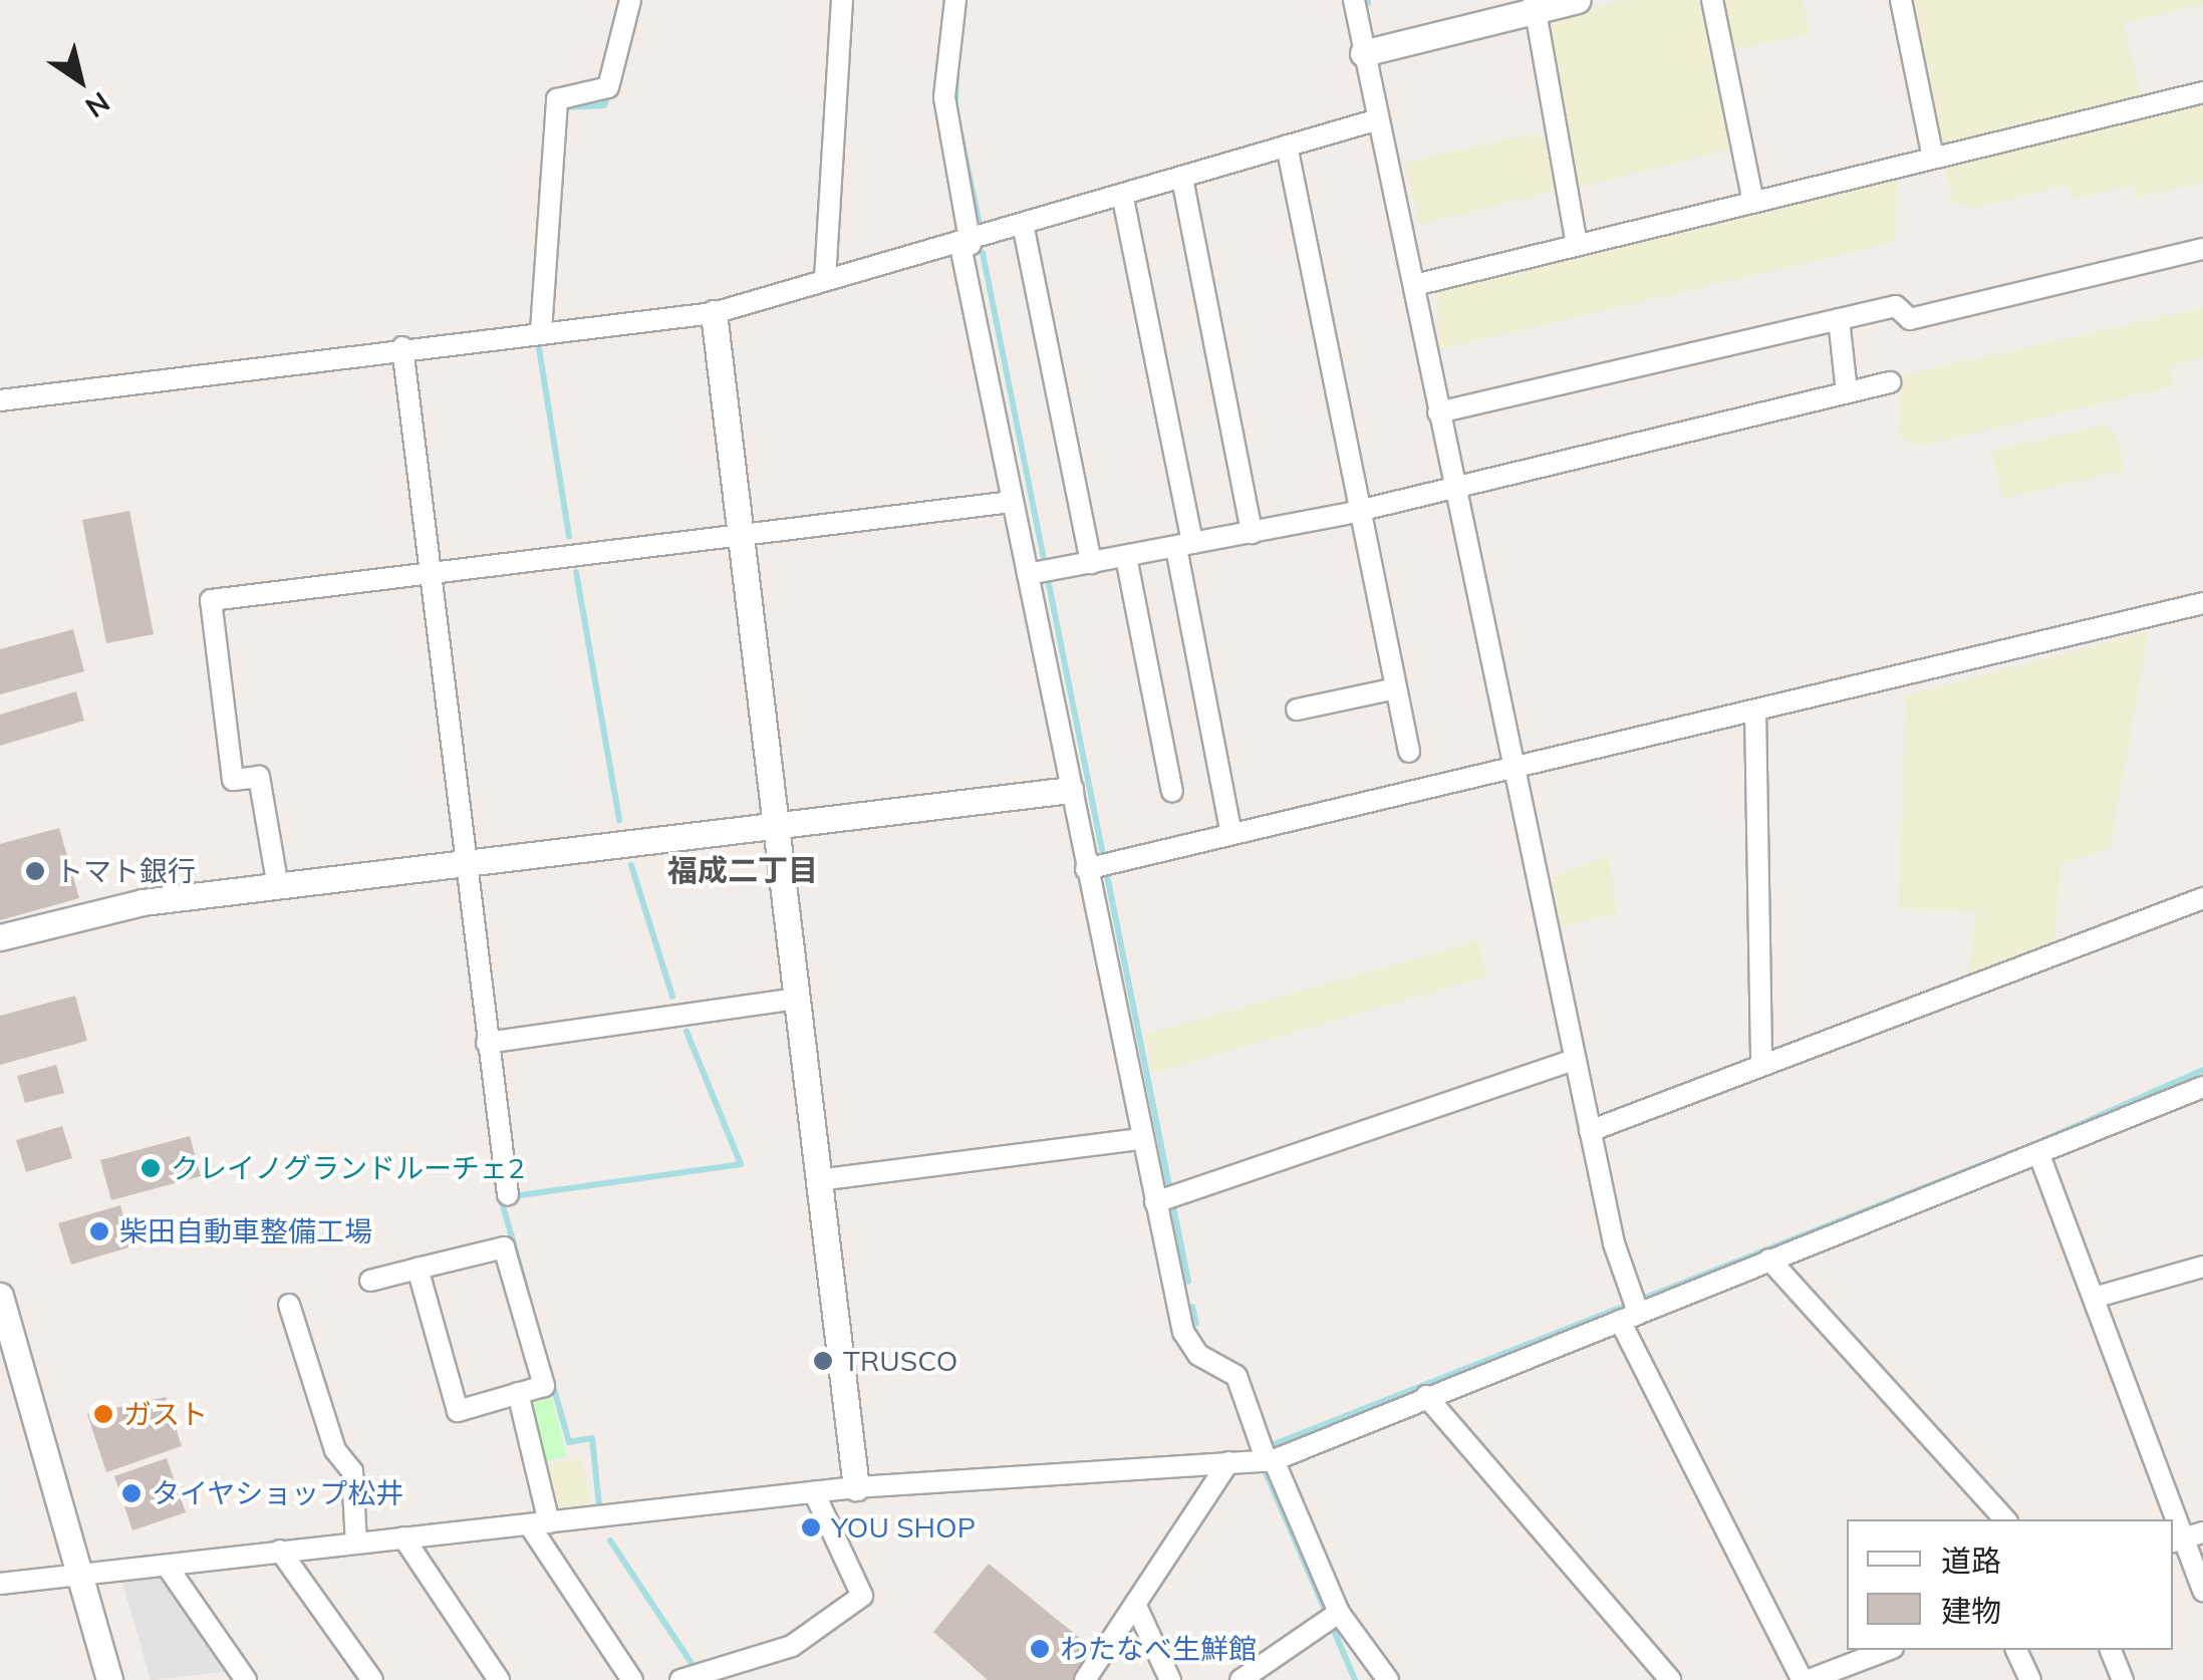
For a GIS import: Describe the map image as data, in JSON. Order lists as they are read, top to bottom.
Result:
{
  "districts": ["福成二丁目"],
  "places": [
    "トマト銀行",
    "クレイノグランドルーチェ2",
    "柴田自動車整備工場",
    "TRUSCO",
    "ガスト",
    "タイヤショップ松井",
    "YOU SHOP",
    "わたなべ生鮮館"
  ],
  "legend": ["道路", "建物"],
  "north": "bottom right"
}
